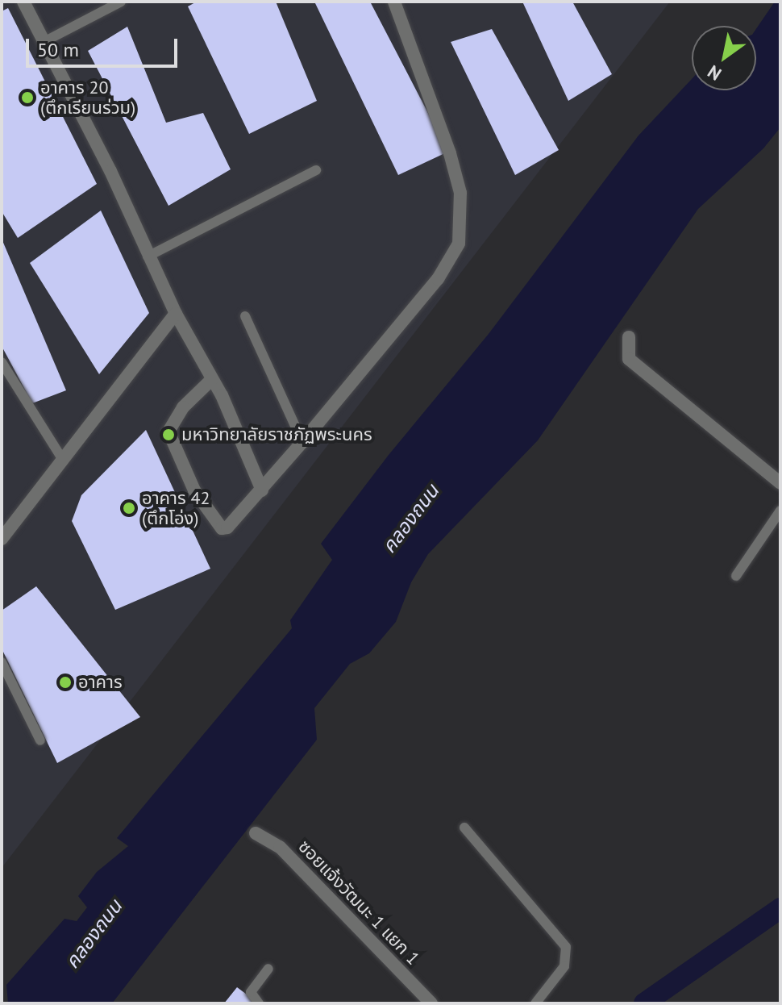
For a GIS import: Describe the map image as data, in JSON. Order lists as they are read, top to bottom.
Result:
{
  "streets": {
    "street": ["ซอยแจ้งวัฒนะ 1 แยก 1"]
  },
  "water": ["คลองถนน"],
  "places": [
    "อาคาร 20 (ตึกเรียนร่วม)",
    "มหาวิทยาลัยราชภัฏพระนคร",
    "อาคาร 42 (ตึกโอ่ง)",
    "อาคาร"
  ],
  "scale_bar": "50 m",
  "north": "bottom left"
}
